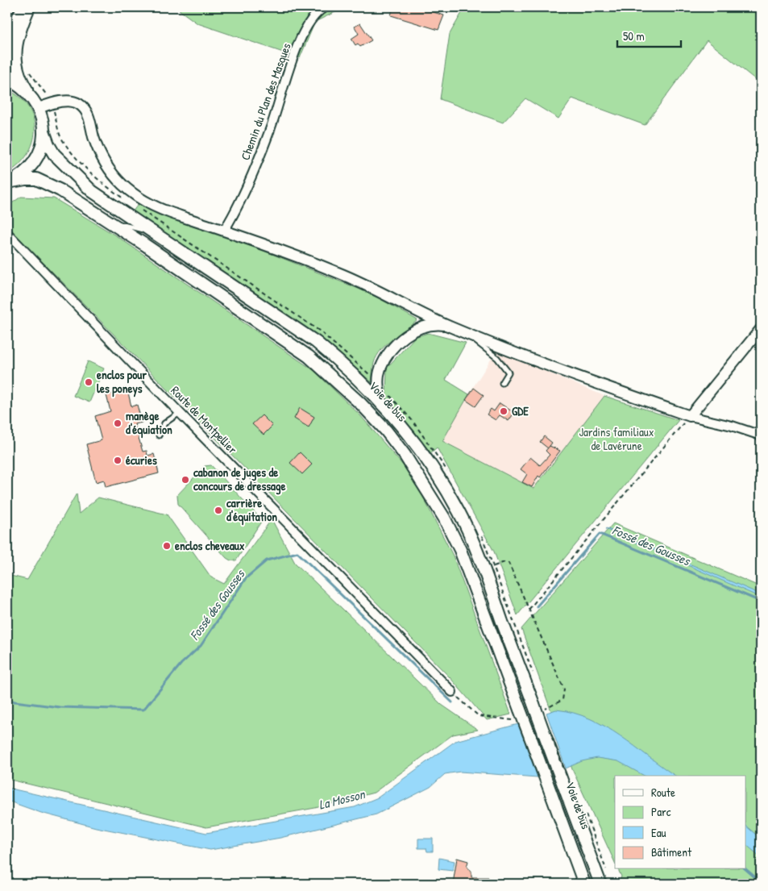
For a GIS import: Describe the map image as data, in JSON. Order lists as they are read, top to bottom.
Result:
{
  "streets": {
    "street": ["Chemin du Plan des Masques", "Route de Montpellier"],
    "lane": ["Voie de bus"]
  },
  "water": ["Fossé des Gousses", "La Mosson"],
  "parks": ["Jardins familiaux de Lavérune"],
  "places": [
    "enclos pour les poneys",
    "GDE",
    "manège d'équiation",
    "écuries",
    "cabanon de juges de concours de dressage",
    "carrière d'équitation",
    "enclos cheveaux"
  ],
  "legend": [
    "Route",
    "Parc",
    "Eau",
    "Bâtiment"
  ],
  "scale_bar": "50 m"
}
